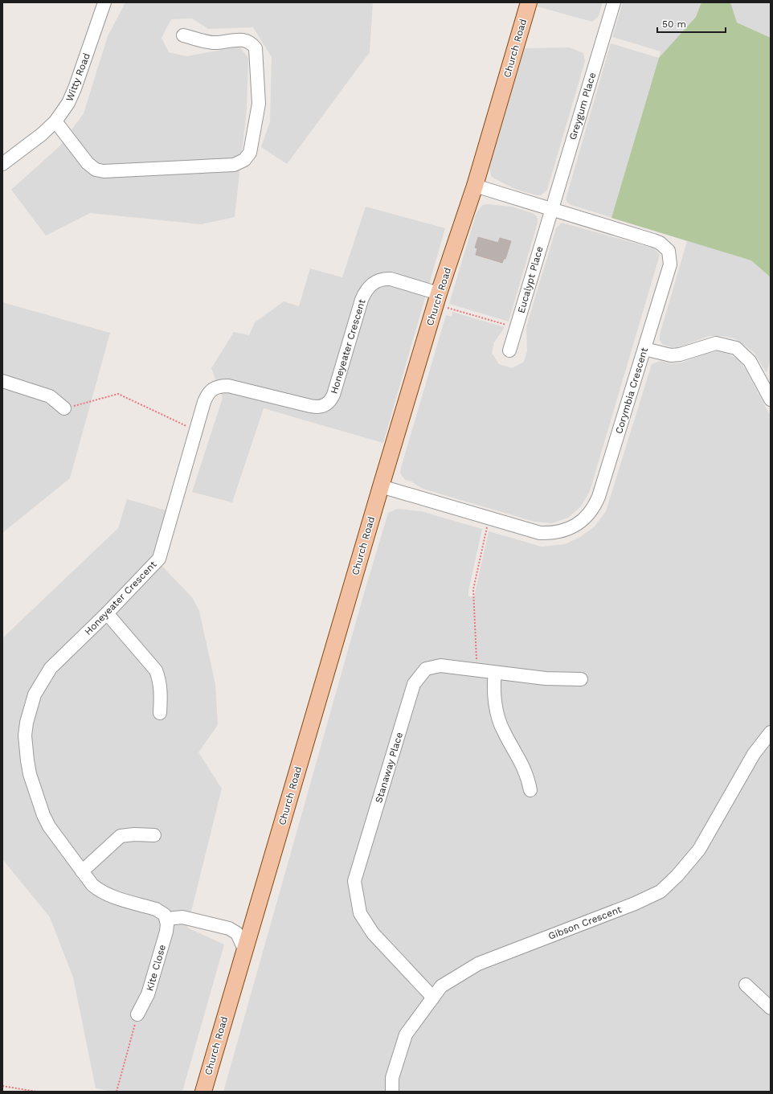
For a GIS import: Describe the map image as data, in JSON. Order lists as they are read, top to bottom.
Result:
{
  "streets": {
    "main road": ["Church Road"],
    "street": [
      "Witty Road",
      "Greygum Place",
      "Eucalypt Place",
      "Honeyeater Crescent",
      "Corymbia Crescent",
      "Stanaway Place",
      "Gibson Crescent",
      "Kite Close"
    ]
  },
  "crossings": [
    ["Church Road", "Honeyeater Crescent"],
    ["Church Road", "Corymbia Crescent"],
    ["Greygum Place", "Eucalypt Place"],
    ["Greygum Place", "Corymbia Crescent"],
    ["Eucalypt Place", "Corymbia Crescent"],
    ["Honeyeater Crescent", "Kite Close"],
    ["Stanaway Place", "Gibson Crescent"]
  ],
  "scale_bar": "50 m"
}
